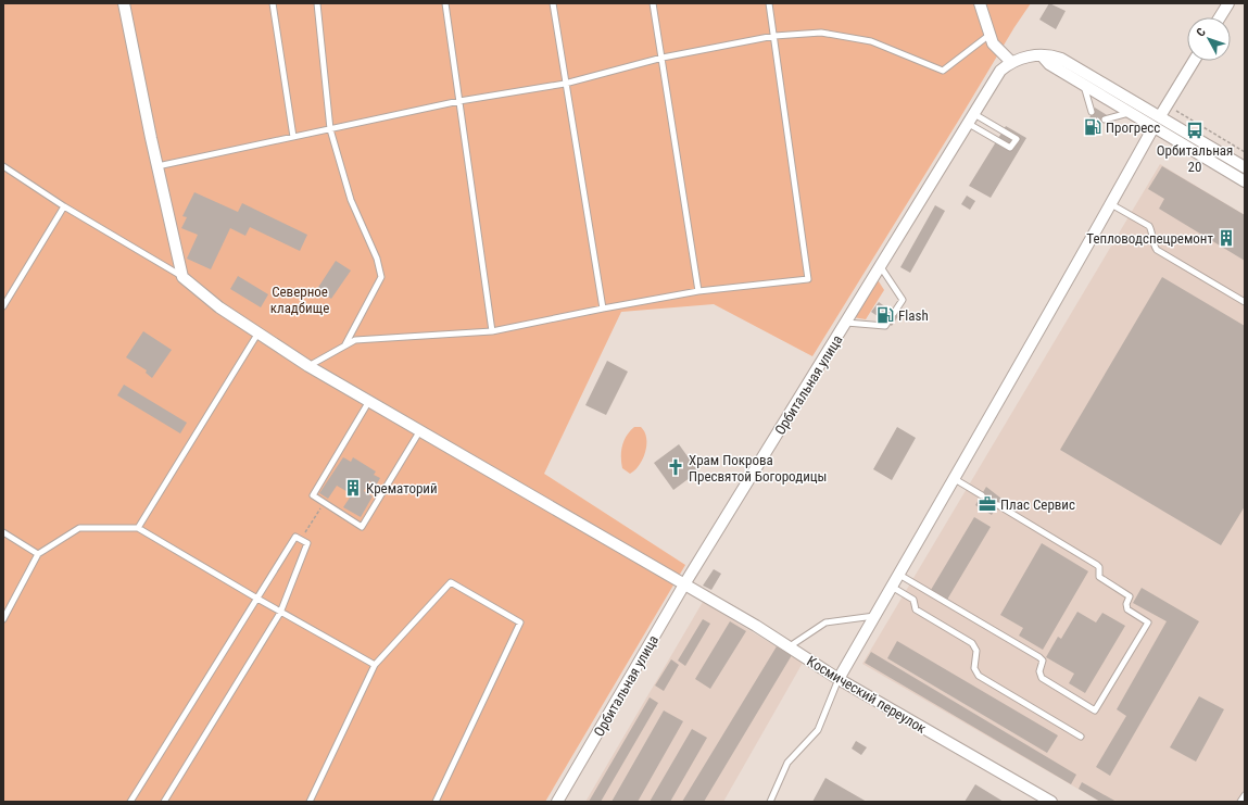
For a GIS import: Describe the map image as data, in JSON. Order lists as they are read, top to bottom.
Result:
{
  "streets": {
    "street": ["Орбитальная улица", "Космический переулок"]
  },
  "crossings": [
    ["Орбитальная улица", "Космический переулок"]
  ],
  "parks": ["Северное кладбище"],
  "places": {
    "fuel station": ["Прогресс", "Flash"],
    "bus stop": ["Орбитальная 20"],
    "building": ["Тепловодспецремонт", "Крематорий"],
    "church": ["Храм Покрова Пресвятой Богородицы"],
    "office": ["Плас Сервис"]
  },
  "north": "top left"
}
